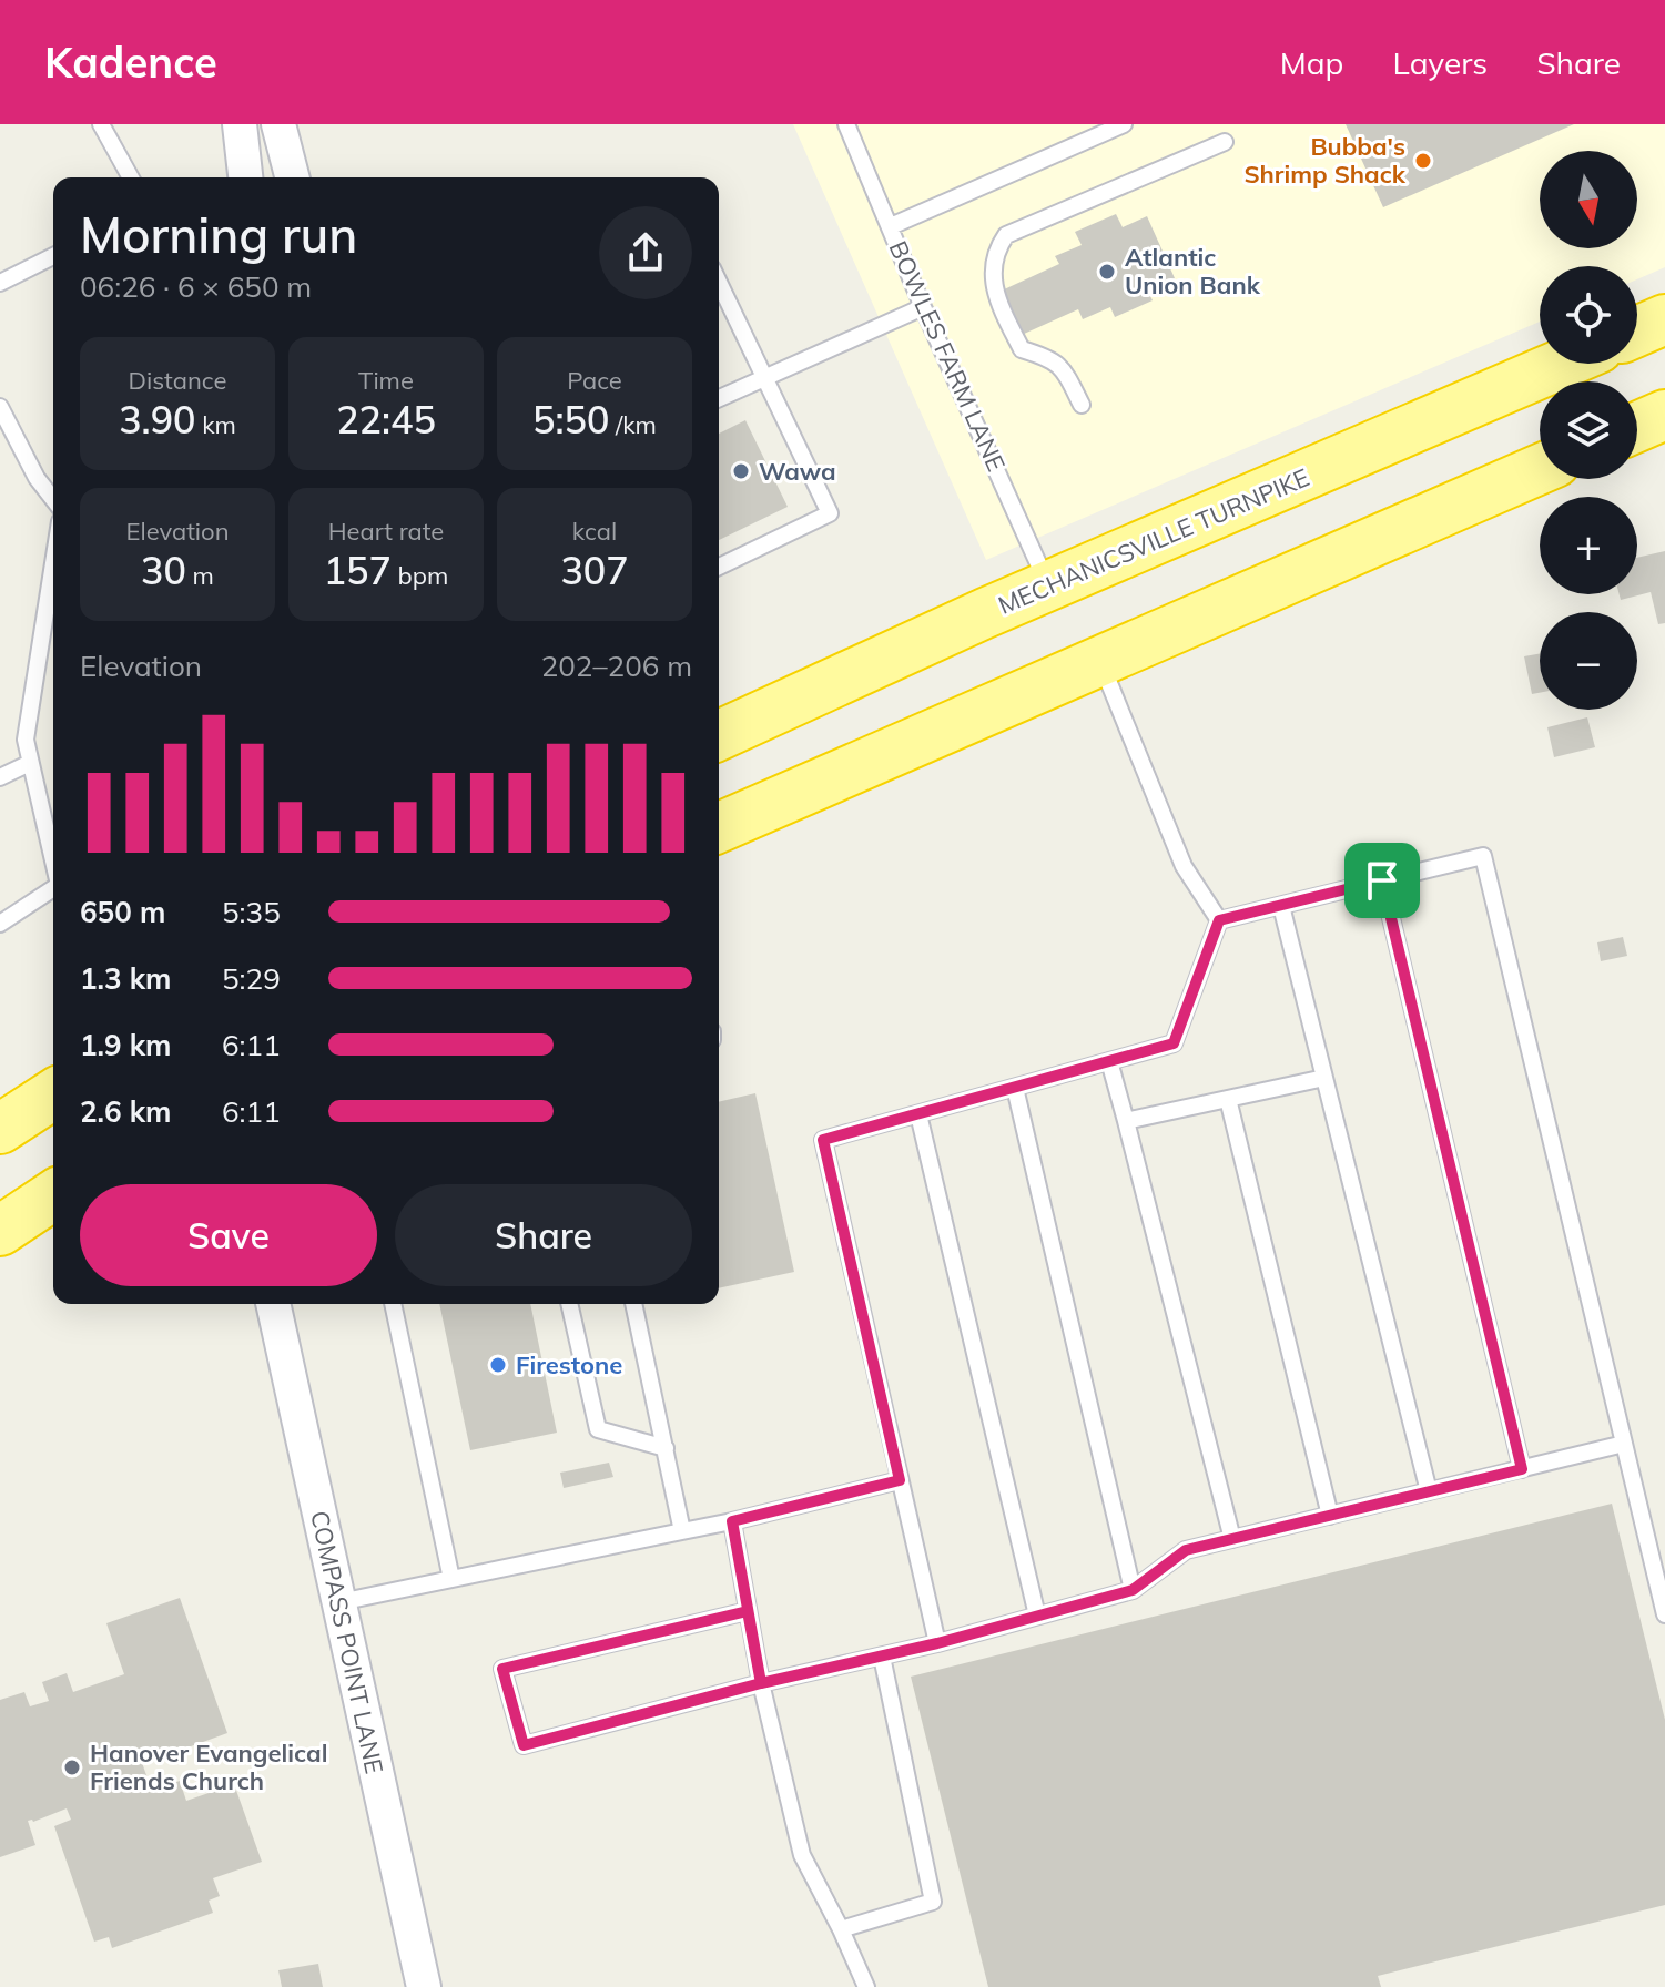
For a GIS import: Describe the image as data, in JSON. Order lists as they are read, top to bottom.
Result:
{
  "streets": {
    "highway": ["MECHANICSVILLE TURNPIKE"],
    "street": ["COMPASS POINT LANE"],
    "lane": ["BOWLES FARM LANE"]
  },
  "crossings": [
    ["BOWLES FARM LANE", "MECHANICSVILLE TURNPIKE"]
  ],
  "places": [
    "Bubba's Shrimp Shack",
    "Atlantic Union Bank",
    "Wawa",
    "Firestone",
    "Hanover Evangelical Friends Church"
  ],
  "north": "bottom",
  "page": {
    "header": "Kadence",
    "nav": ["Map", "Layers", "Share"],
    "map_buttons": ["+", "−"],
    "heading": ["Morning run", "06:26 · 6 × 650 m"],
    "stats": [
      ["Distance", "3.90 km"],
      ["Time", "22:45"],
      ["Pace", "5:50 /km"],
      ["Elevation", "30 m"],
      ["Heart rate", "157 bpm"],
      ["kcal", "307"]
    ],
    "chart": ["Elevation", "202–206 m"],
    "list": [
      {
        "name": "650 m",
        "note": "5:35"
      },
      {
        "name": "1.3 km",
        "note": "5:29"
      },
      {
        "name": "1.9 km",
        "note": "6:11"
      },
      {
        "name": "2.6 km",
        "note": "6:11"
      }
    ],
    "buttons": ["Save", "Share"]
  }
}
